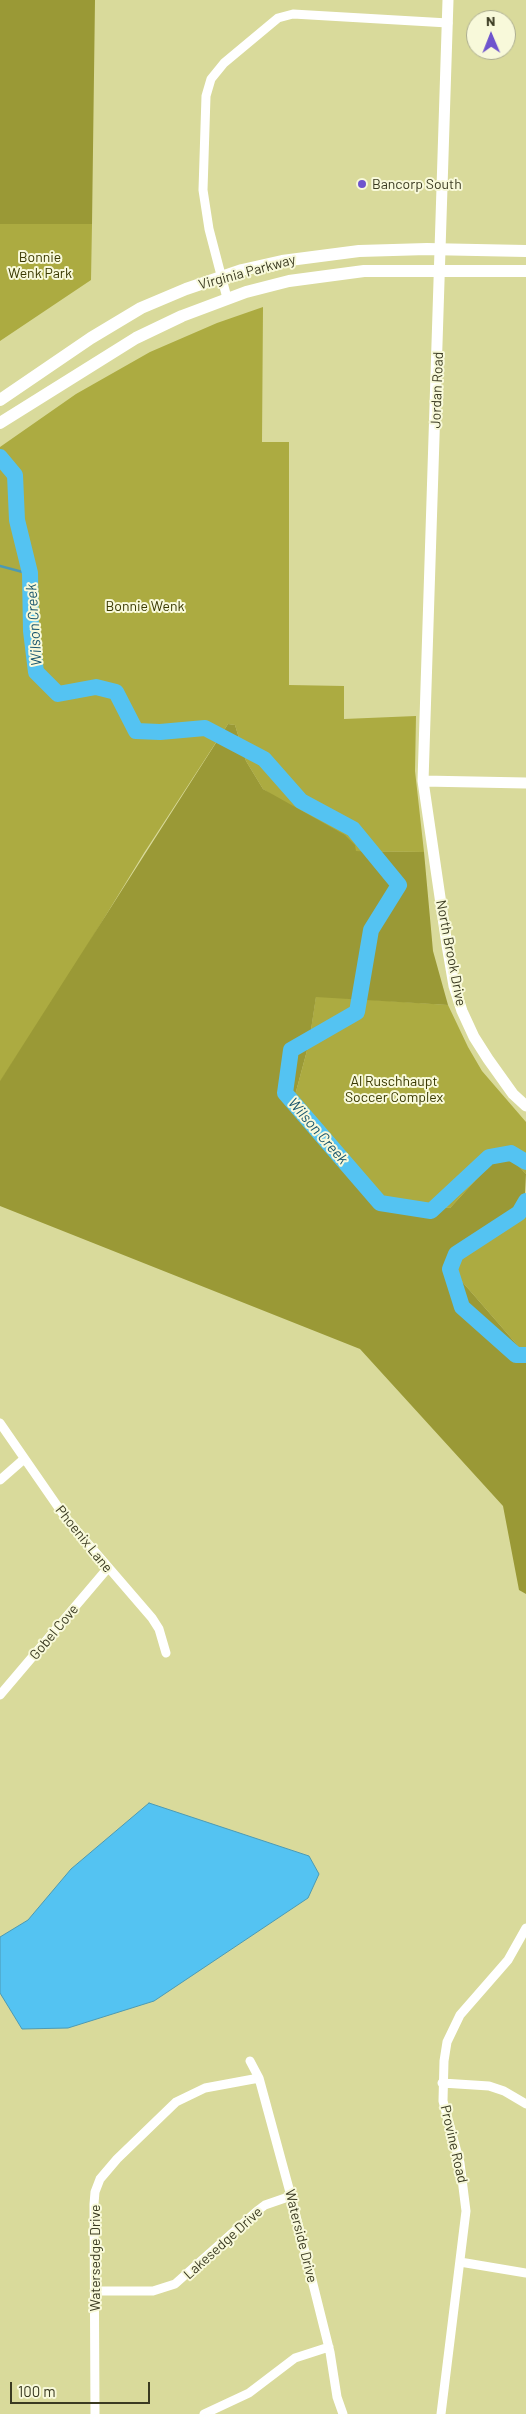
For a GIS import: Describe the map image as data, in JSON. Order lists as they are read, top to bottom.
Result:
{
  "streets": {
    "main road": ["Virginia Parkway"],
    "street": [
      "Jordan Road",
      "North Brook Drive",
      "Phoenix Lane",
      "Gobel Cove",
      "Provine Road",
      "Waterside Drive",
      "Lakesedge Drive",
      "Watersedge Drive"
    ]
  },
  "crossings": [
    ["Virginia Parkway", "Jordan Road"],
    ["Jordan Road", "North Brook Drive"],
    ["Phoenix Lane", "Gobel Cove"],
    ["Waterside Drive", "Lakesedge Drive"],
    ["Waterside Drive", "Watersedge Drive"],
    ["Lakesedge Drive", "Watersedge Drive"]
  ],
  "water": ["Wilson Creek"],
  "parks": ["Bonnie Wenk Park", "Bonnie Wenk", "Al Ruschhaupt Soccer Complex"],
  "places": ["Bancorp South"],
  "scale_bar": "100 m",
  "north": "top"
}
